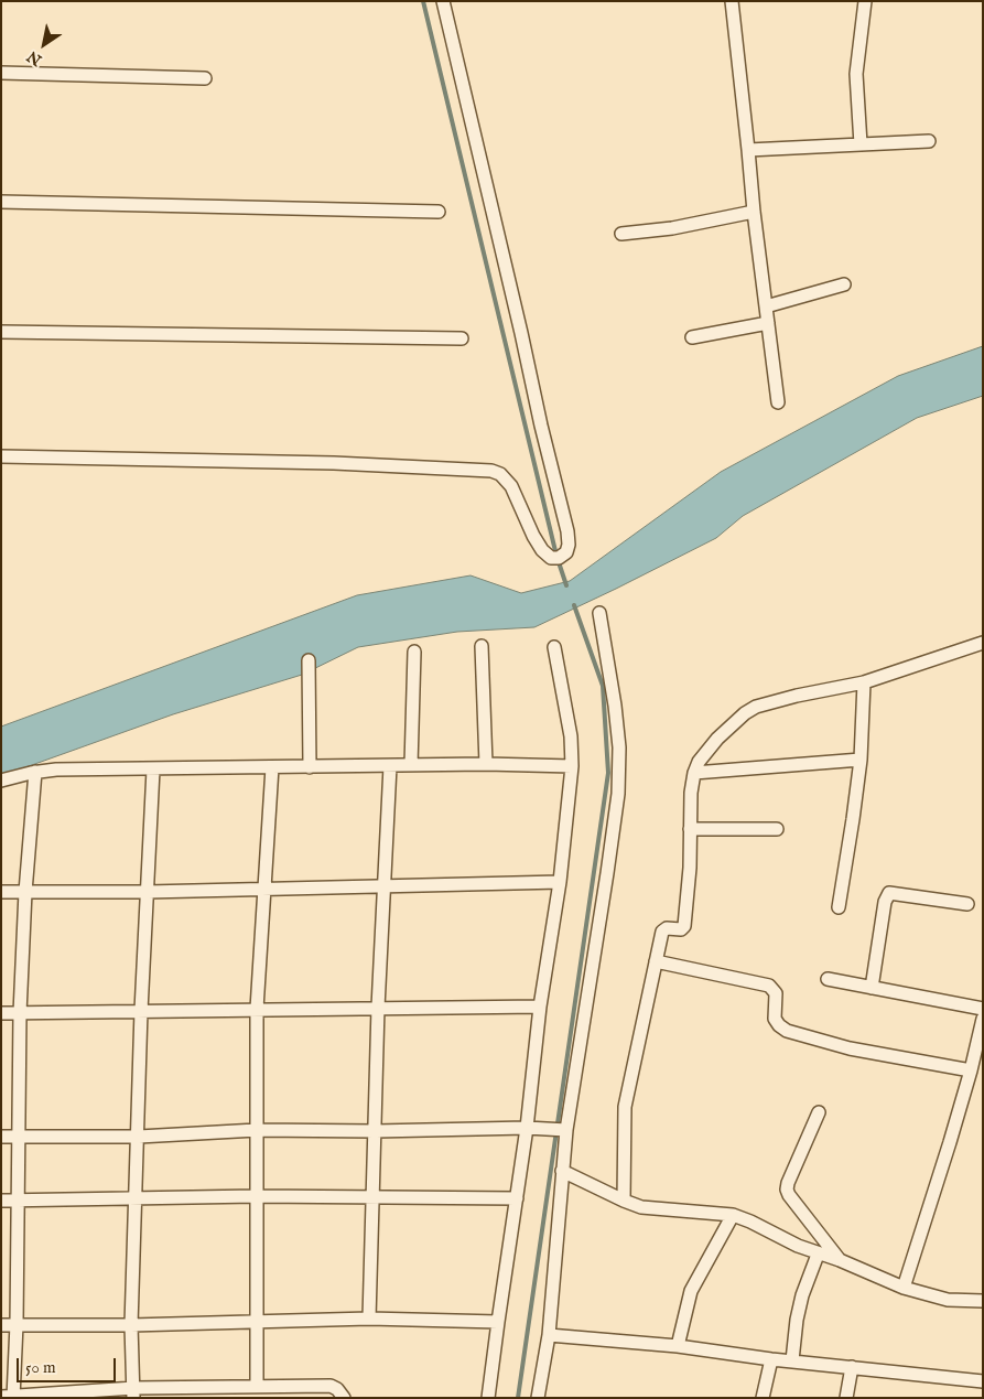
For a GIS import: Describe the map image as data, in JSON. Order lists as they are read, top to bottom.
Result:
{
  "scale_bar": "50 m",
  "north": "bottom left"
}
